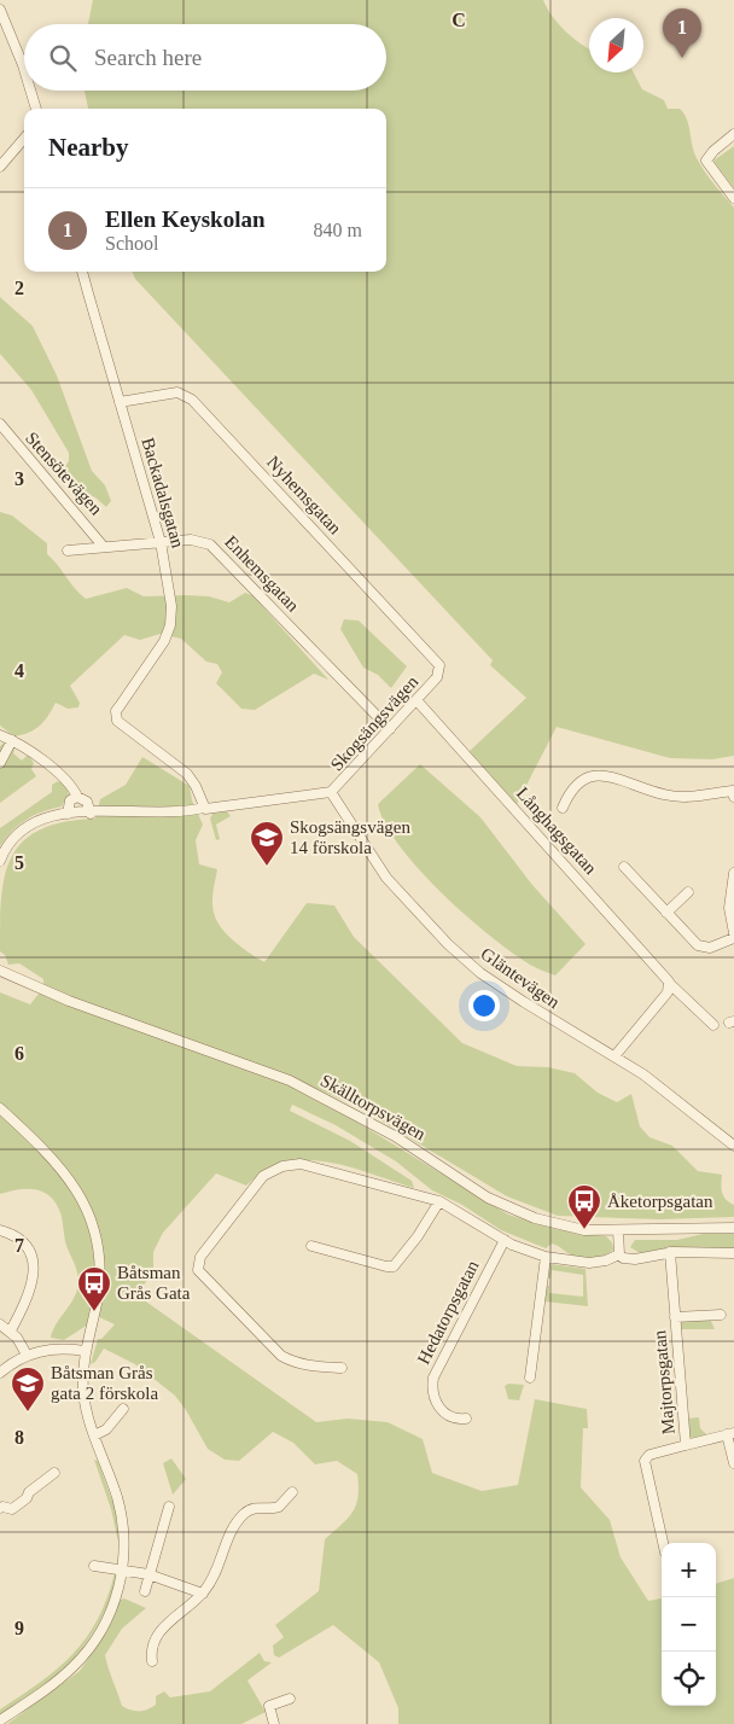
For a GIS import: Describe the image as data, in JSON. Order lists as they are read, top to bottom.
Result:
{
  "streets": {
    "street": [
      "Stensötevägen",
      "Backadalsgatan",
      "Nyhemsgatan",
      "Enhemsgatan",
      "Skogsängsvägen",
      "Långhagsgatan",
      "Gläntevägen",
      "Skälltorpsvägen",
      "Hedatorpsgatan",
      "Majtorpsgatan"
    ]
  },
  "crossings": [
    ["Stensötevägen", "Enhemsgatan"],
    ["Backadalsgatan", "Nyhemsgatan"],
    ["Backadalsgatan", "Enhemsgatan"],
    ["Backadalsgatan", "Skogsängsvägen"],
    ["Nyhemsgatan", "Skogsängsvägen"],
    ["Enhemsgatan", "Skogsängsvägen"],
    ["Skogsängsvägen", "Långhagsgatan"],
    ["Skogsängsvägen", "Gläntevägen"]
  ],
  "places": {
    "school or university": ["Skogsängsvägen 14 förskola", "Båtsman Grås gata 2 förskola"],
    "bus stop": ["Åketorpsgatan", "Båtsman Grås Gata"]
  },
  "north": "bottom left",
  "page": {
    "pins": "1",
    "search": "Search here",
    "heading": "Nearby",
    "list": [
      {
        "mark": "1",
        "name": "Ellen Keyskolan",
        "note": "School",
        "value": "840 m"
      }
    ],
    "map_buttons": ["+", "−"]
  },
  "grid": {
    "columns": ["C"],
    "rows": [
      "2",
      "3",
      "4",
      "5",
      "6",
      "7",
      "8",
      "9"
    ]
  }
}
